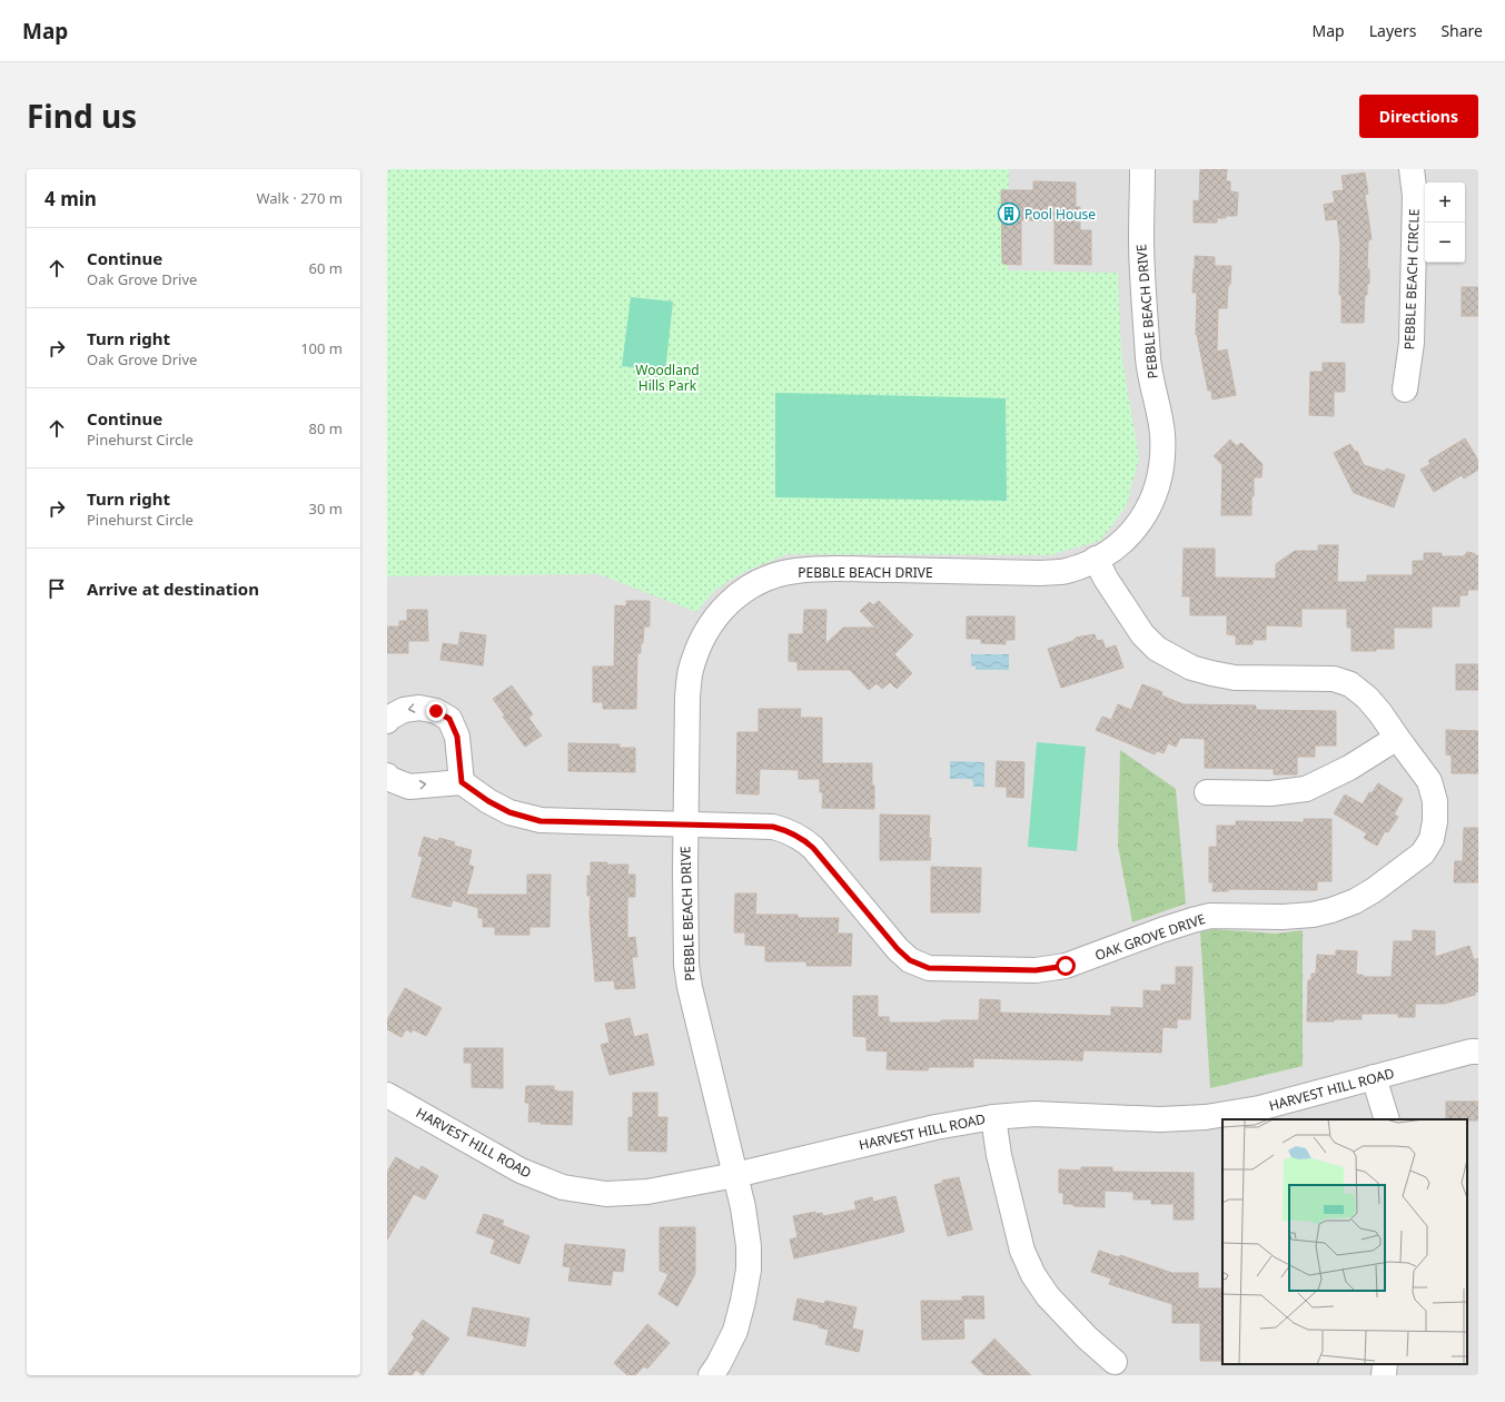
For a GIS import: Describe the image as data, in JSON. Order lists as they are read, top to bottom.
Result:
{
  "streets": {
    "street": [
      "PEBBLE BEACH CIRCLE",
      "PEBBLE BEACH DRIVE",
      "OAK GROVE DRIVE",
      "HARVEST HILL ROAD"
    ]
  },
  "crossings": [
    ["PEBBLE BEACH DRIVE", "OAK GROVE DRIVE"],
    ["PEBBLE BEACH DRIVE", "HARVEST HILL ROAD"]
  ],
  "parks": ["Woodland Hills Park"],
  "places": {
    "building": ["Pool House"]
  },
  "page": {
    "header": "Map",
    "nav": ["Map", "Layers", "Share"],
    "title": "Find us",
    "buttons": "Directions",
    "heading": ["4 min", "Walk · 270 m"],
    "map_buttons": ["+", "−"],
    "list": [
      ["Continue", "Oak Grove Drive", "60 m"],
      ["Turn right", "Oak Grove Drive", "100 m"],
      ["Continue", "Pinehurst Circle", "80 m"],
      ["Turn right", "Pinehurst Circle", "30 m"],
      "Arrive at destination"
    ]
  }
}
